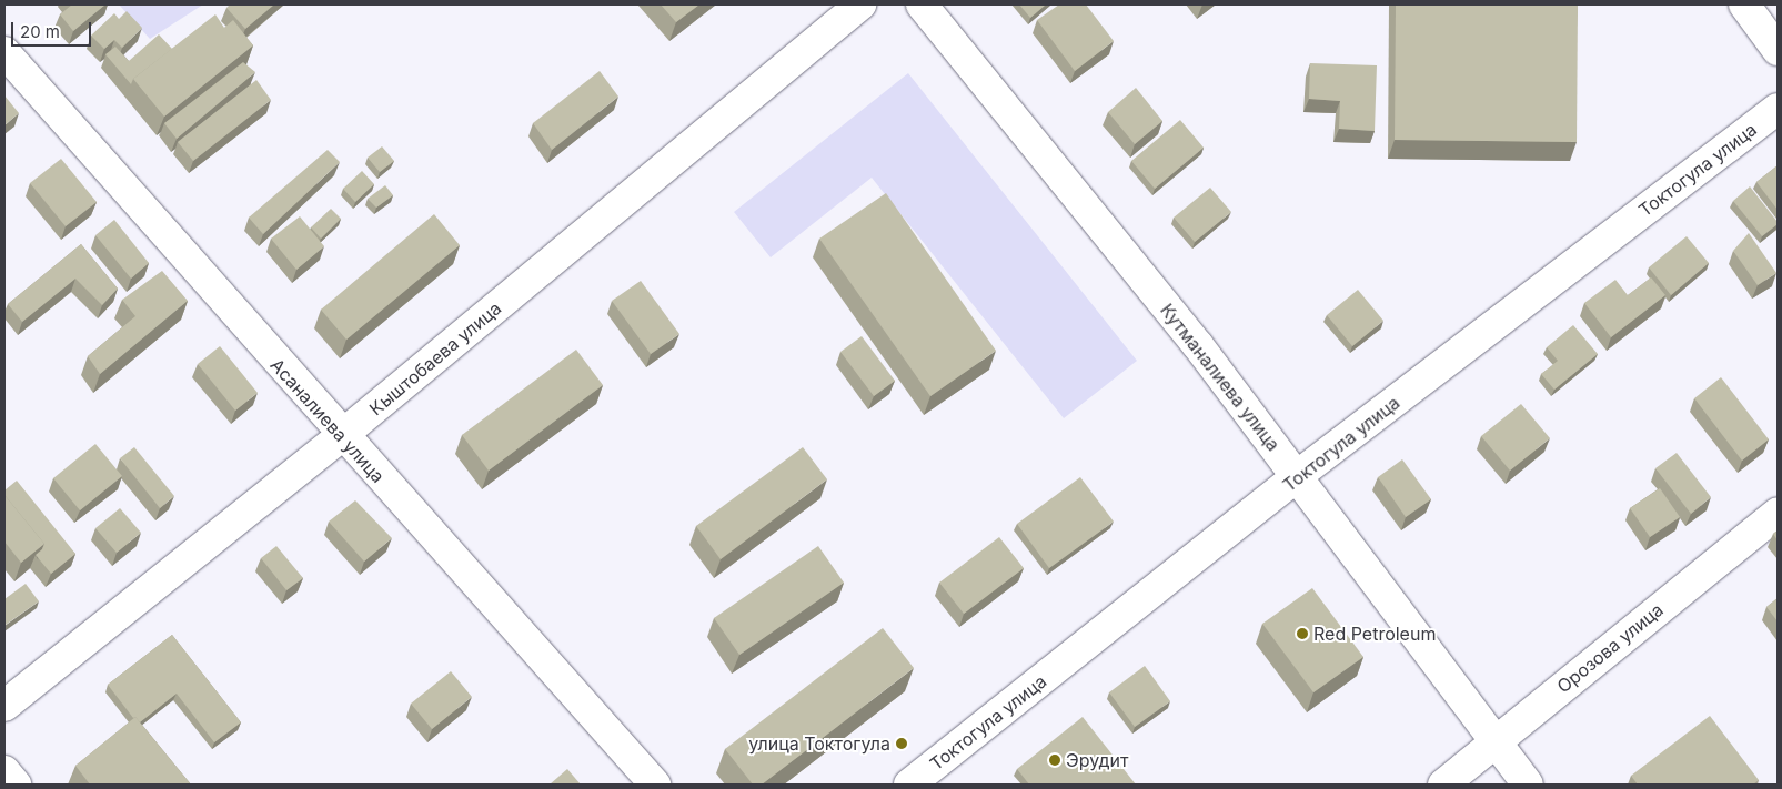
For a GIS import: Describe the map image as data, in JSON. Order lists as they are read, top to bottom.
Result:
{
  "streets": {
    "street": [
      "Токтогула улица",
      "Кыштобаева улица",
      "Кутманалиева улица",
      "Асаналиева улица",
      "Орозова улица"
    ]
  },
  "crossings": [
    ["Токтогула улица", "Кутманалиева улица"],
    ["Кыштобаева улица", "Асаналиева улица"],
    ["Кутманалиева улица", "Орозова улица"]
  ],
  "places": ["Red Petroleum", "улица Токтогула", "Эрудит"],
  "scale_bar": "20 m"
}
